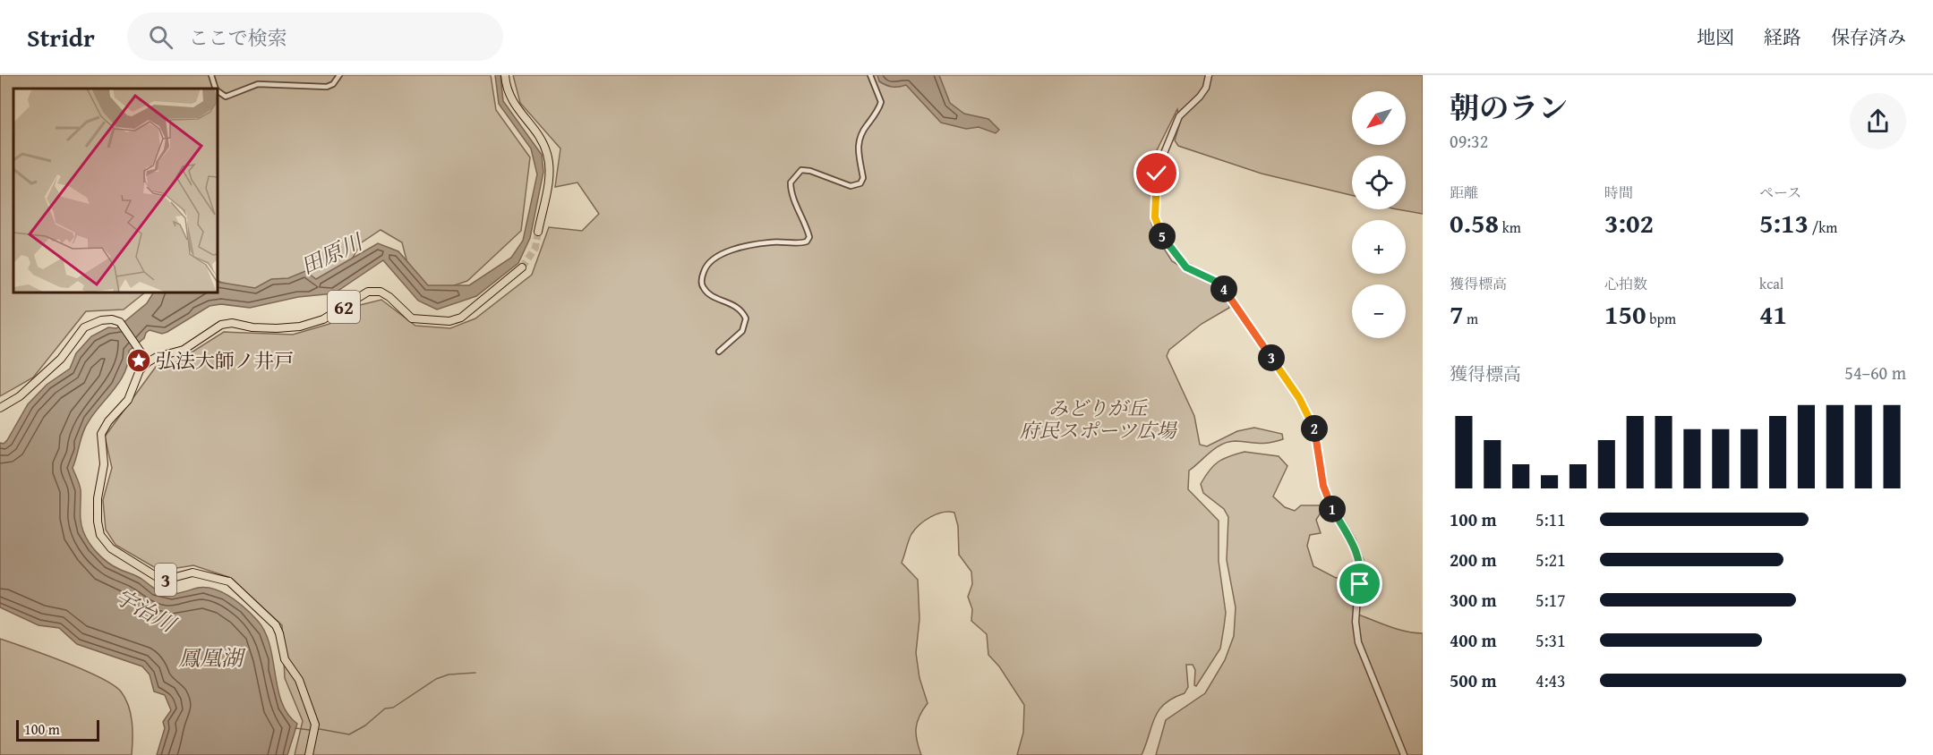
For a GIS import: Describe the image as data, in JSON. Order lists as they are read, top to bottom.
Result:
{
  "streets": {
    "main road": ["62", "3"]
  },
  "crossings": [
    ["62", "3"]
  ],
  "water": ["田原川", "宇治川", "鳳凰湖"],
  "parks": ["みどりが丘 府民スポーツ広場"],
  "places": {
    "place": ["弘法大師ノ井戸"]
  },
  "scale_bar": "100 m",
  "north": "bottom left",
  "page": {
    "header": "Stridr",
    "search": "ここで検索",
    "nav": ["地図", "経路", "保存済み"],
    "heading": ["朝のラン", "09:32"],
    "map_buttons": ["+", "−"],
    "stats": [
      ["距離", "0.58 km"],
      ["時間", "3:02"],
      ["ペース", "5:13 /km"],
      ["獲得標高", "7 m"],
      ["心拍数", "150 bpm"],
      ["kcal", "41"]
    ],
    "pins": [
      "5",
      "4",
      "3",
      "2",
      "1"
    ],
    "chart": ["獲得標高", "54–60 m"],
    "list": [
      {
        "name": "100 m",
        "note": "5:11"
      },
      {
        "name": "200 m",
        "note": "5:21"
      },
      {
        "name": "300 m",
        "note": "5:17"
      },
      {
        "name": "400 m",
        "note": "5:31"
      },
      {
        "name": "500 m",
        "note": "4:43"
      }
    ],
    "scale": "100 m"
  }
}
